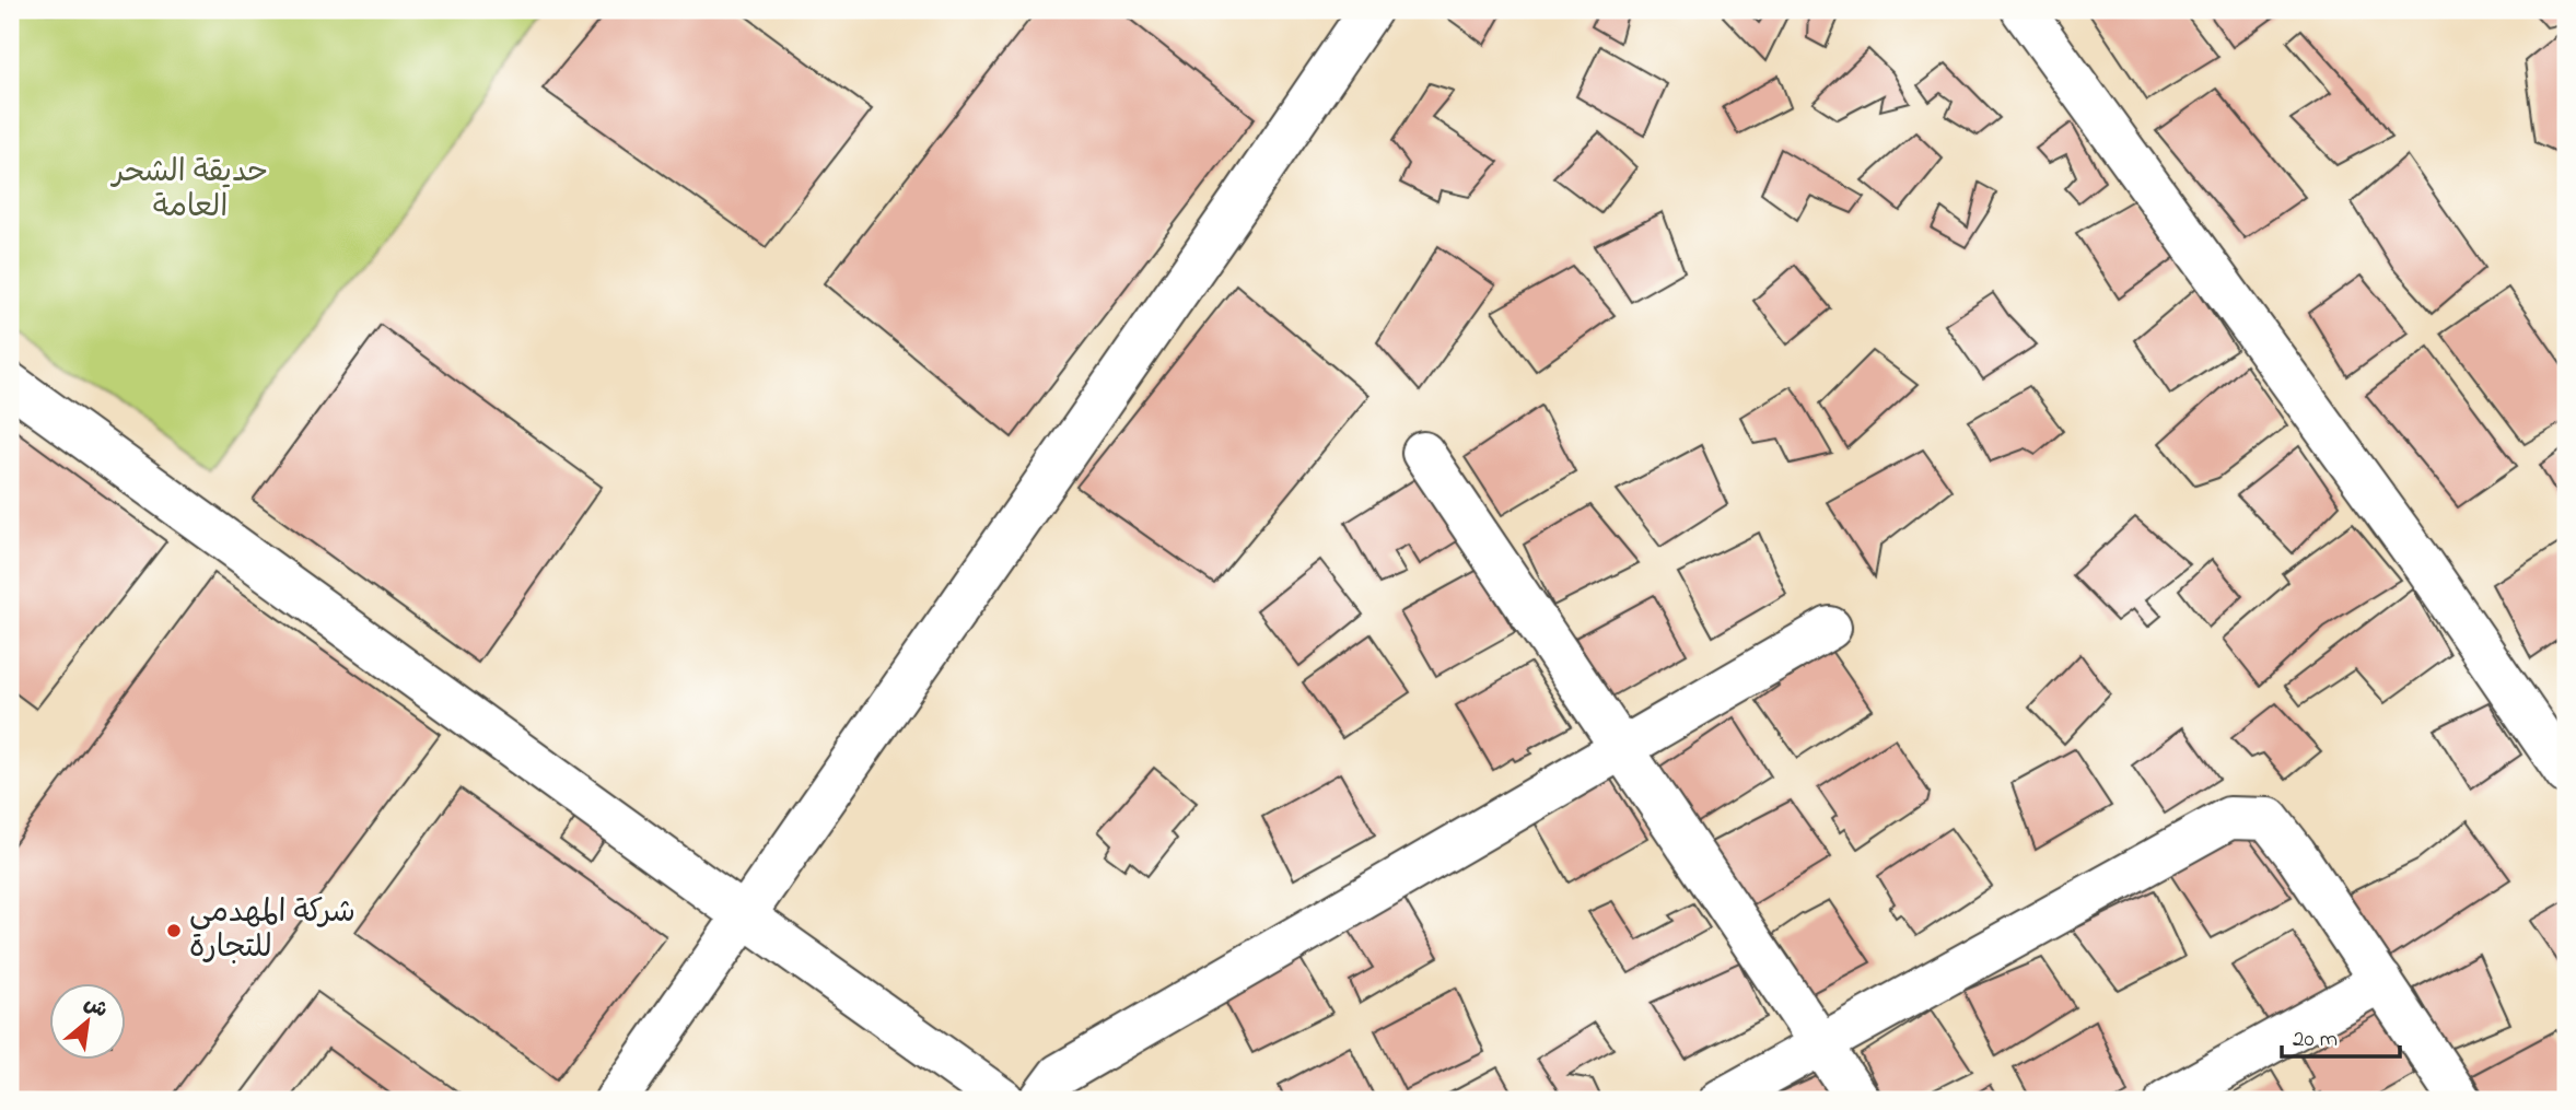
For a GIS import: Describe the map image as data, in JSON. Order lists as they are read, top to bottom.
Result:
{
  "parks": ["حديقة الشحر العامة"],
  "places": ["شركة المهدمي للتجارة"],
  "scale_bar": "20 m",
  "north": "top right"
}
